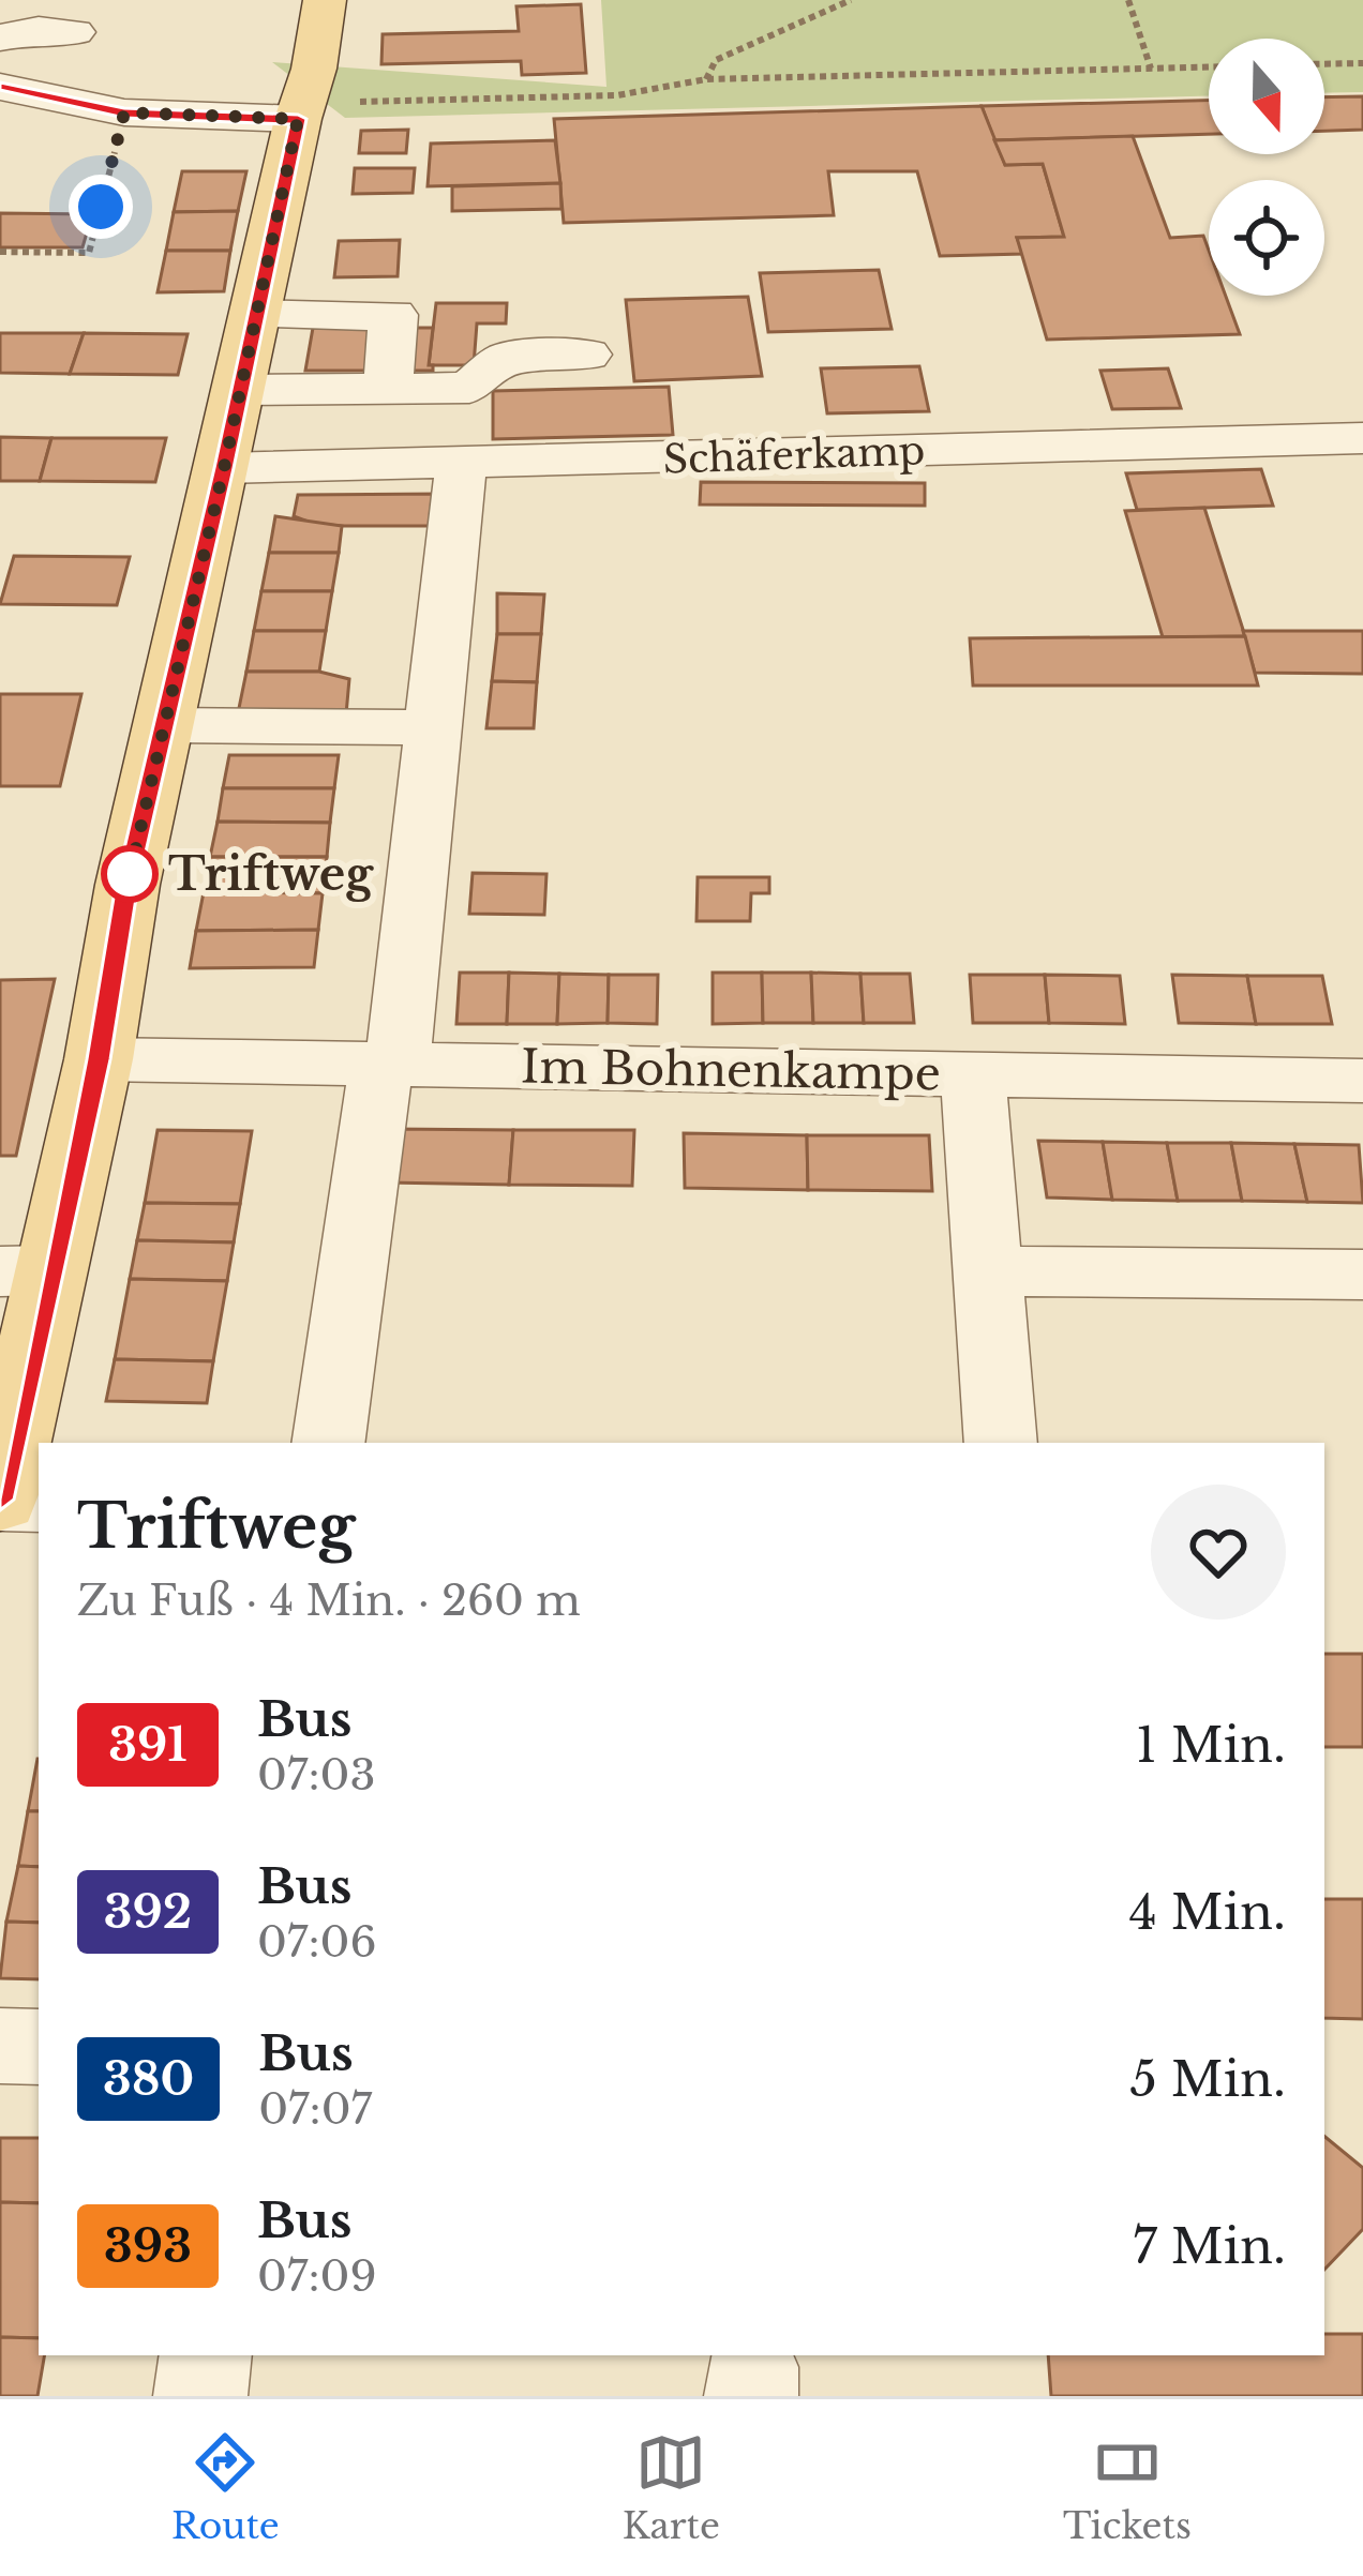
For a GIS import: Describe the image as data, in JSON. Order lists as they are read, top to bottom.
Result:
{
  "streets": {
    "street": ["Schäferkamp", "Im Bohnenkampe"]
  },
  "places": ["Triftweg"],
  "lines": ["bus line 391"],
  "north": "bottom",
  "page": {
    "heading": ["Triftweg", "Zu Fuß · 4 Min. · 260 m"],
    "list": [
      {
        "mark": "391",
        "name": "Bus",
        "note": "07:03",
        "value": "1 Min."
      },
      {
        "mark": "392",
        "name": "Bus",
        "note": "07:06",
        "value": "4 Min."
      },
      {
        "mark": "380",
        "name": "Bus",
        "note": "07:07",
        "value": "5 Min."
      },
      {
        "mark": "393",
        "name": "Bus",
        "note": "07:09",
        "value": "7 Min."
      }
    ],
    "tabs": ["Route", "Karte", "Tickets"]
  }
}
